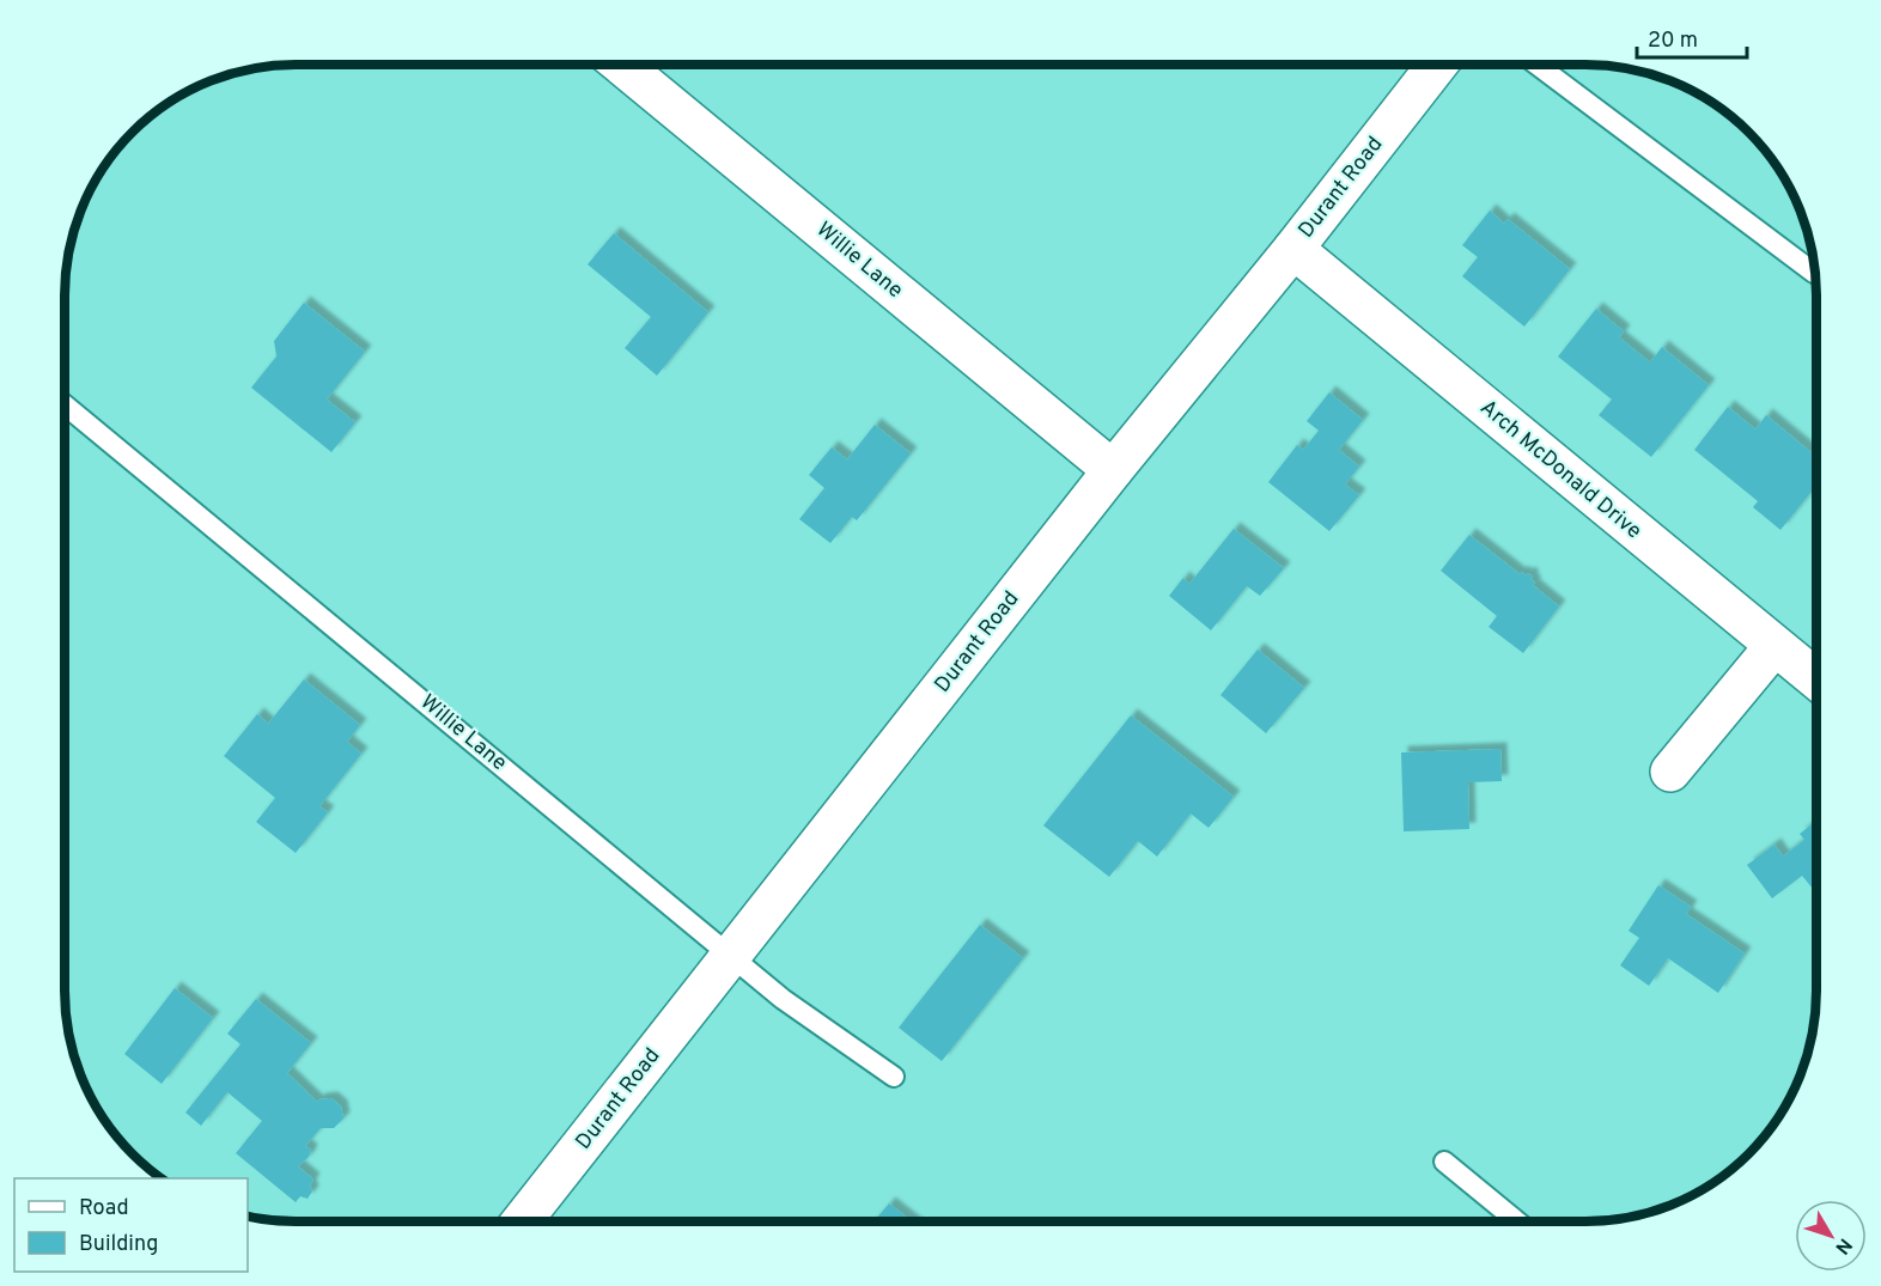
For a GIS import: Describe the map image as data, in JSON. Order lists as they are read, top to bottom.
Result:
{
  "streets": {
    "street": ["Durant Road", "Willie Lane", "Arch McDonald Drive"]
  },
  "crossings": [
    ["Durant Road", "Willie Lane"],
    ["Durant Road", "Arch McDonald Drive"]
  ],
  "legend": ["Road", "Building"],
  "scale_bar": "20 m",
  "north": "bottom right"
}
